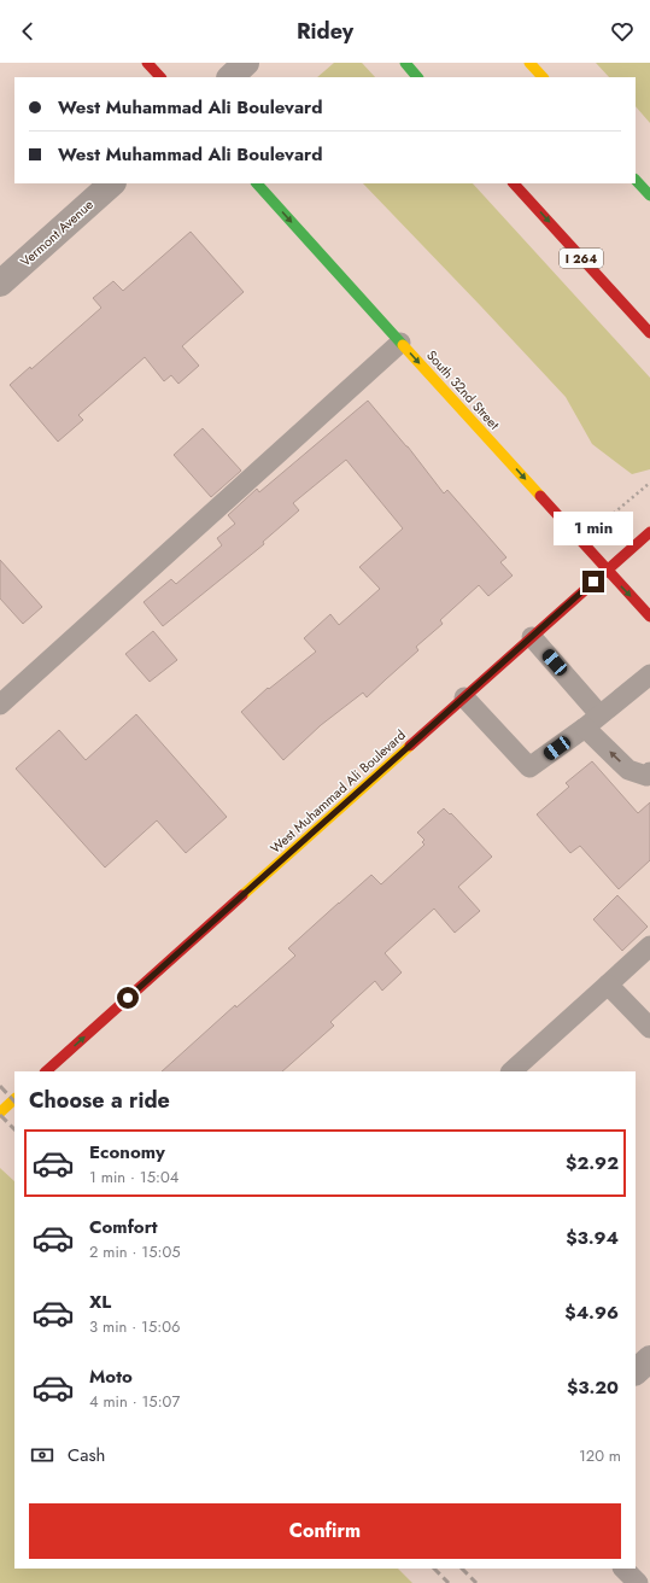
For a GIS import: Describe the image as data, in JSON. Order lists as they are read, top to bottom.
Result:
{
  "streets": {
    "main road": ["I 264", "South 32nd Street", "West Muhammad Ali Boulevard"],
    "street": ["Vermont Avenue"]
  },
  "crossings": [
    ["South 32nd Street", "West Muhammad Ali Boulevard"]
  ],
  "one_way": ["South 32nd Street", "West Muhammad Ali Boulevard"],
  "page": {
    "header": "Ridey",
    "banner": ["West Muhammad Ali Boulevard", "West Muhammad Ali Boulevard"],
    "bubble": "1 min",
    "heading": "Choose a ride",
    "list": [
      {
        "name": "Economy",
        "note": "1 min · 15:04",
        "value": "$2.92"
      },
      {
        "name": "Comfort",
        "note": "2 min · 15:05",
        "value": "$3.94"
      },
      {
        "name": "XL",
        "note": "3 min · 15:06",
        "value": "$4.96"
      },
      {
        "name": "Moto",
        "note": "4 min · 15:07",
        "value": "$3.20"
      }
    ],
    "pay": ["Cash", "120 m"],
    "buttons": "Confirm"
  }
}
